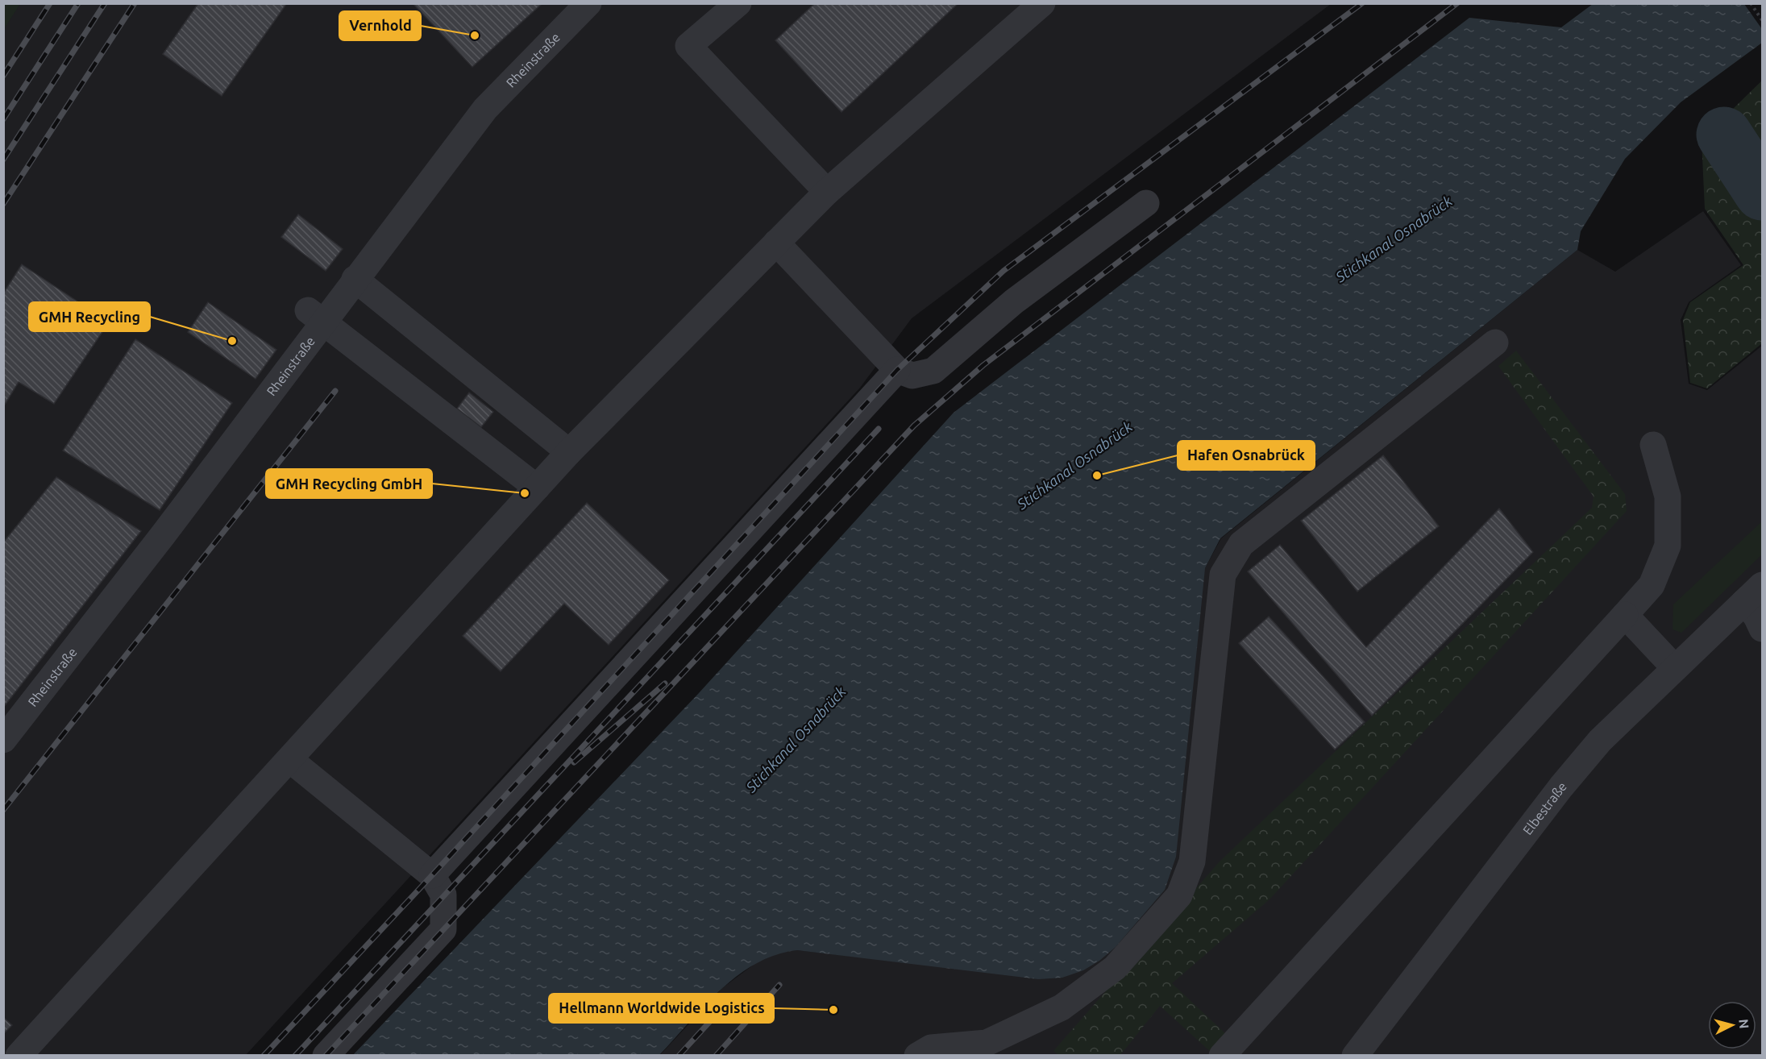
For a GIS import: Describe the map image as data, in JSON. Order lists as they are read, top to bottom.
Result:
{
  "streets": {
    "street": ["Rheinstraße", "Elbestraße"]
  },
  "water": ["Stichkanal Osnabrück"],
  "places": [
    "Vernhold",
    "GMH Recycling",
    "Hafen Osnabrück",
    "GMH Recycling GmbH",
    "Hellmann Worldwide Logistics"
  ],
  "north": "right"
}
